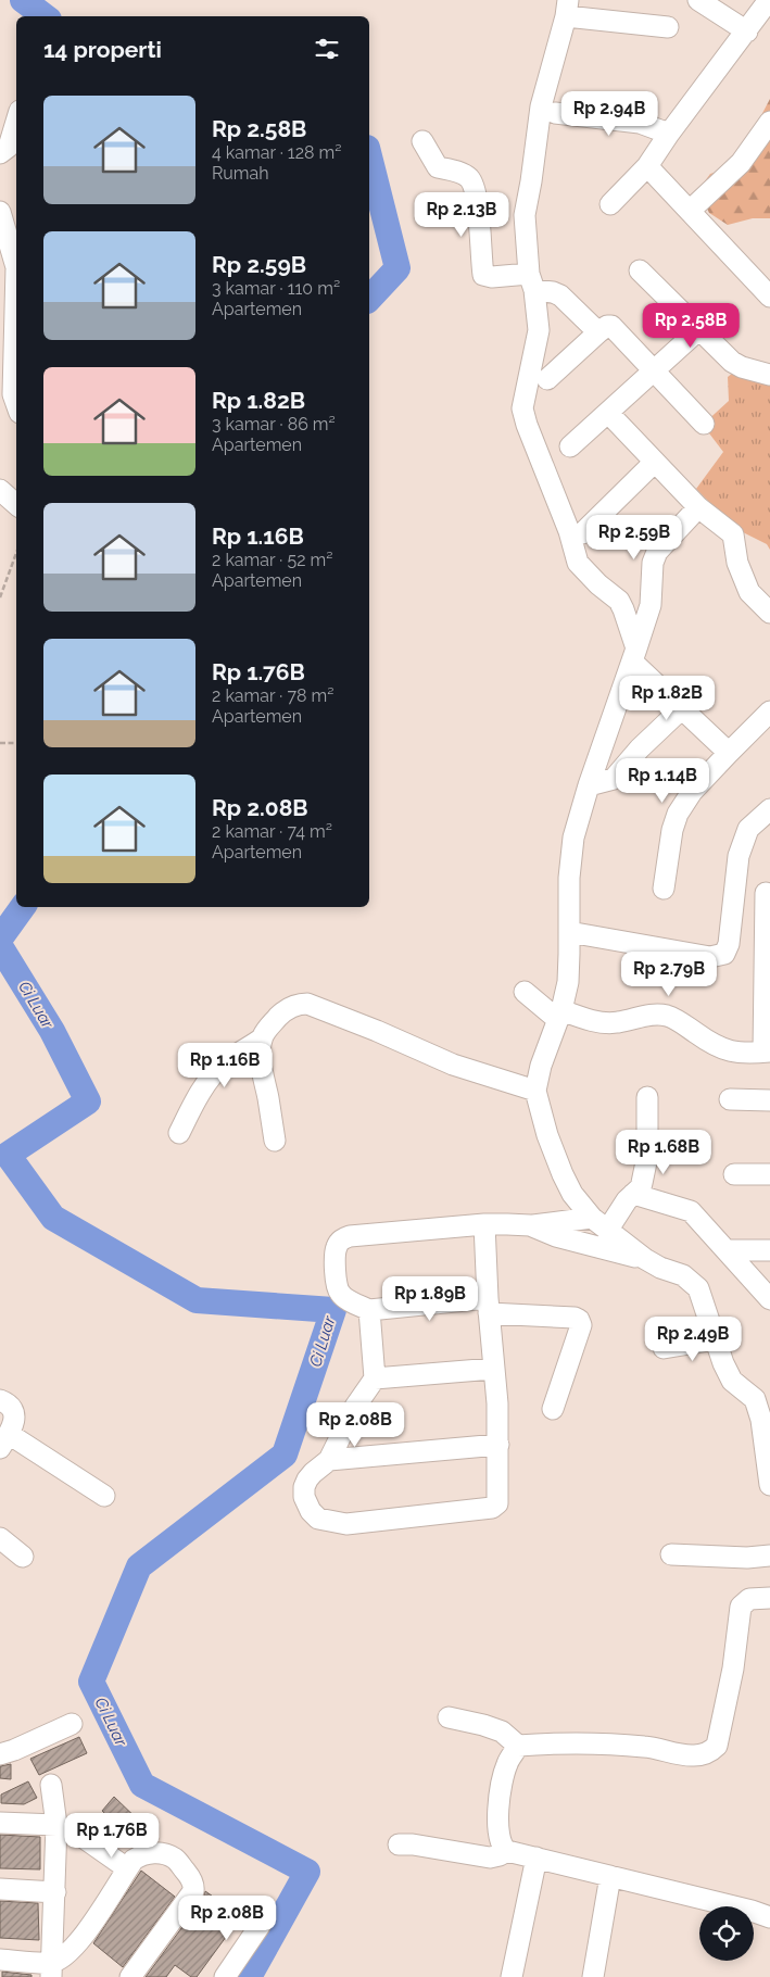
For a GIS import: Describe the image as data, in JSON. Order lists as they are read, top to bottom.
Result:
{
  "water": ["Ci Luar"],
  "page": {
    "heading": "14 properti",
    "list": [
      {
        "name": "Rp 2.58B",
        "note": "4 kamar · 128 m² · Rumah"
      },
      {
        "name": "Rp 2.59B",
        "note": "3 kamar · 110 m² · Apartemen"
      },
      {
        "name": "Rp 1.82B",
        "note": "3 kamar · 86 m² · Apartemen"
      },
      {
        "name": "Rp 1.16B",
        "note": "2 kamar · 52 m² · Apartemen"
      },
      {
        "name": "Rp 1.76B",
        "note": "2 kamar · 78 m² · Apartemen"
      },
      {
        "name": "Rp 2.08B",
        "note": "2 kamar · 74 m² · Apartemen"
      }
    ],
    "price": [
      "Rp 2.94B",
      "Rp 2.13B",
      "Rp 2.58B",
      "Rp 2.59B",
      "Rp 1.82B",
      "Rp 1.14B",
      "Rp 2.79B",
      "Rp 1.16B",
      "Rp 1.68B",
      "Rp 1.89B",
      "Rp 2.49B",
      "Rp 2.08B",
      "Rp 1.76B",
      "Rp 2.08B"
    ]
  }
}
